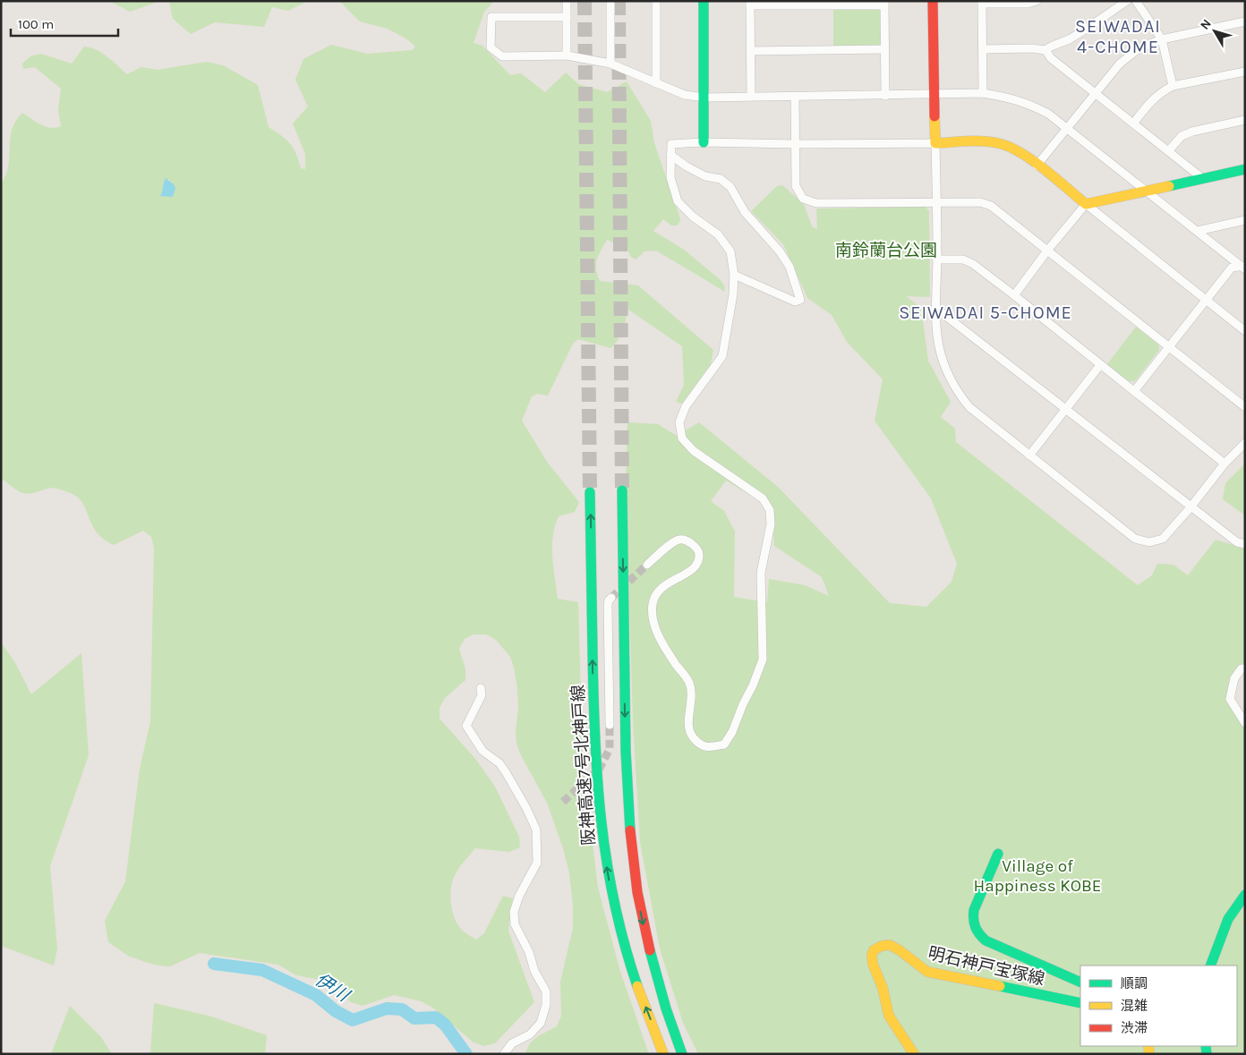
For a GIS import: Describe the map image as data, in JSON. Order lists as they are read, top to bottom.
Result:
{
  "streets": {
    "main road": ["阪神高速7号北神戸線", "明石神戸宝塚線"]
  },
  "districts": ["SEIWADAI 4-CHOME", "SEIWADAI 5-CHOME"],
  "water": ["伊川"],
  "parks": ["南鈴蘭台公園", "Village of Happiness KOBE"],
  "legend": ["順調", "混雑", "渋滞"],
  "scale_bar": "100 m",
  "north": "top left"
}
